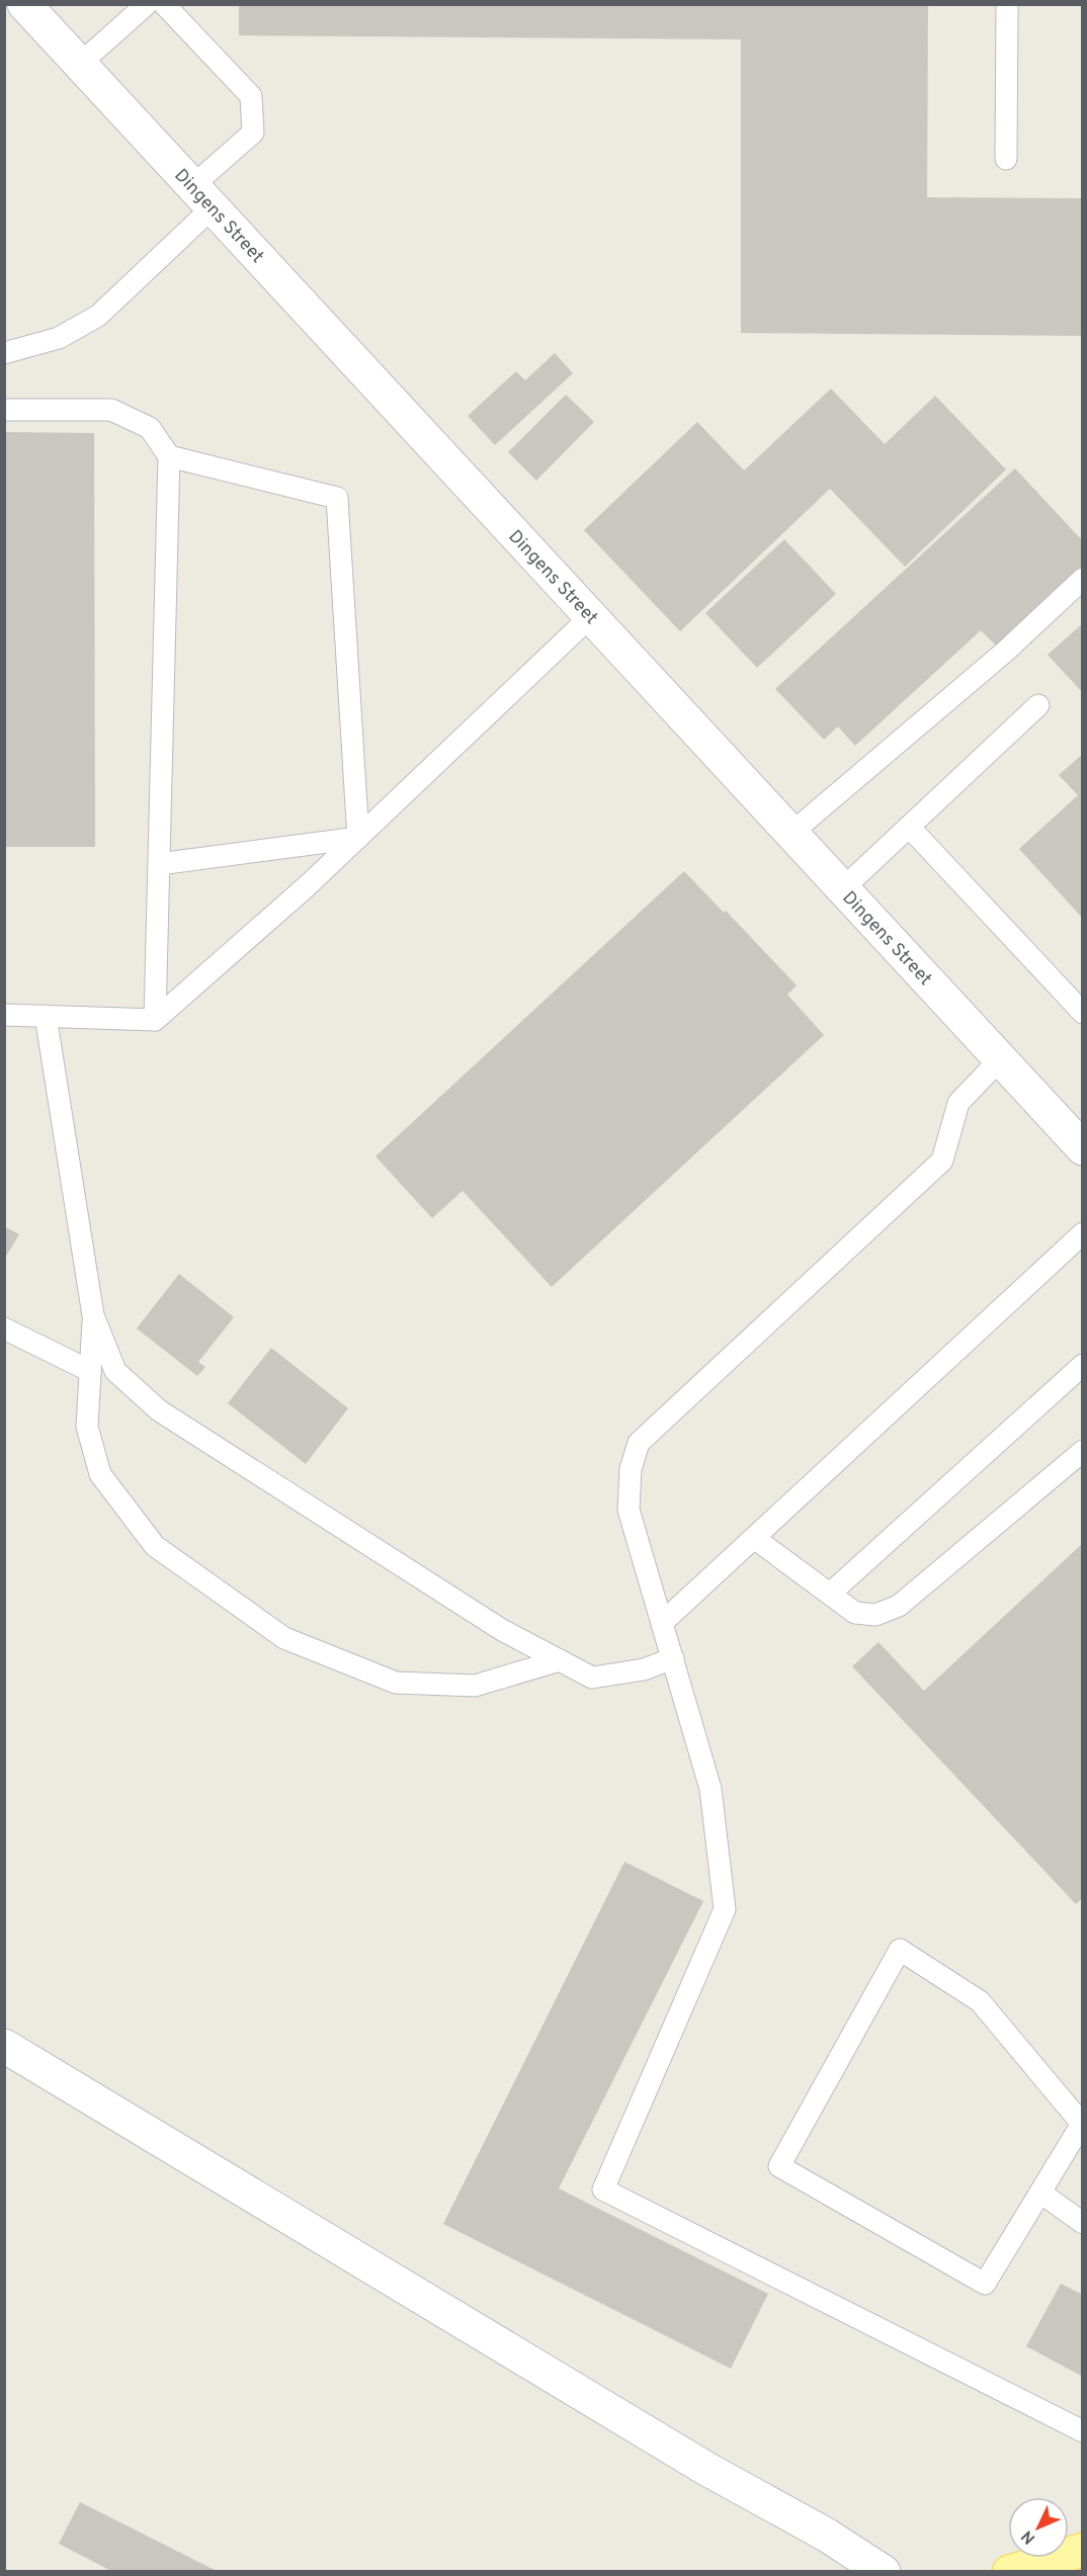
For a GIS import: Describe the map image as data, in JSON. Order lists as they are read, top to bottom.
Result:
{
  "streets": {
    "street": ["Dingens Street"]
  },
  "north": "bottom left"
}
